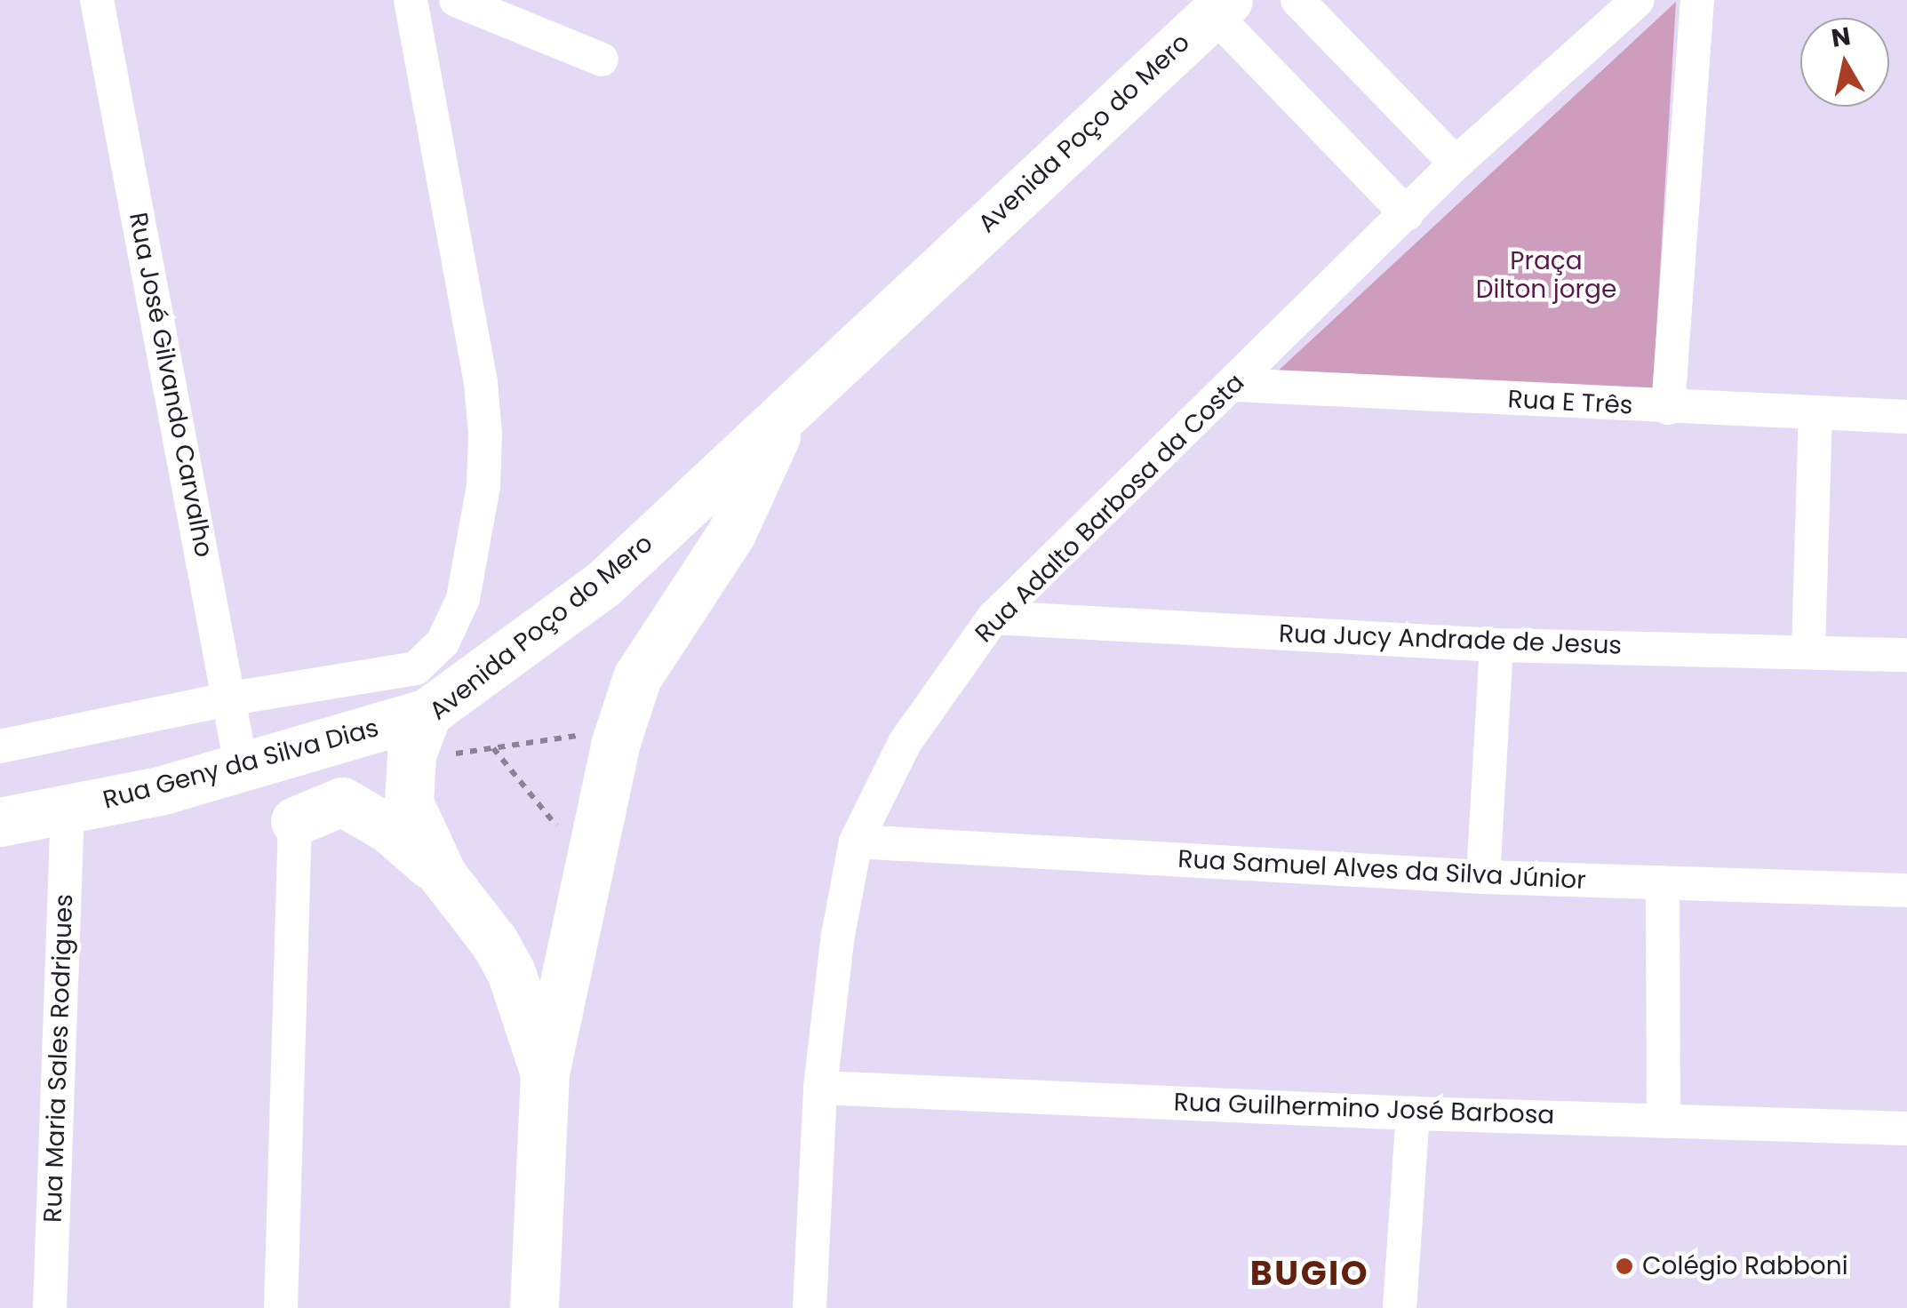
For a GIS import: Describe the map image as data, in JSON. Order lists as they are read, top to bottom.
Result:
{
  "streets": {
    "main road": ["Avenida Poço do Mero", "Rua Geny da Silva Dias"],
    "street": [
      "Rua José Gilvando Carvalho",
      "Rua E Três",
      "Rua Adalto Barbosa da Costa",
      "Rua Jucy Andrade de Jesus",
      "Rua Samuel Alves da Silva Júnior",
      "Rua Maria Sales Rodrigues",
      "Rua Guilhermino José Barbosa"
    ]
  },
  "crossings": [
    ["Avenida Poço do Mero", "Rua Geny da Silva Dias"],
    ["Rua José Gilvando Carvalho", "Rua Geny da Silva Dias"],
    ["Rua E Três", "Rua Adalto Barbosa da Costa"],
    ["Rua Adalto Barbosa da Costa", "Rua Jucy Andrade de Jesus"],
    ["Rua Adalto Barbosa da Costa", "Rua Samuel Alves da Silva Júnior"],
    ["Rua Adalto Barbosa da Costa", "Rua Guilhermino José Barbosa"],
    ["Rua Geny da Silva Dias", "Rua Maria Sales Rodrigues"]
  ],
  "districts": ["BUGIO"],
  "parks": ["Praça Dilton jorge"],
  "places": ["Colégio Rabboni"],
  "north": "top"
}
